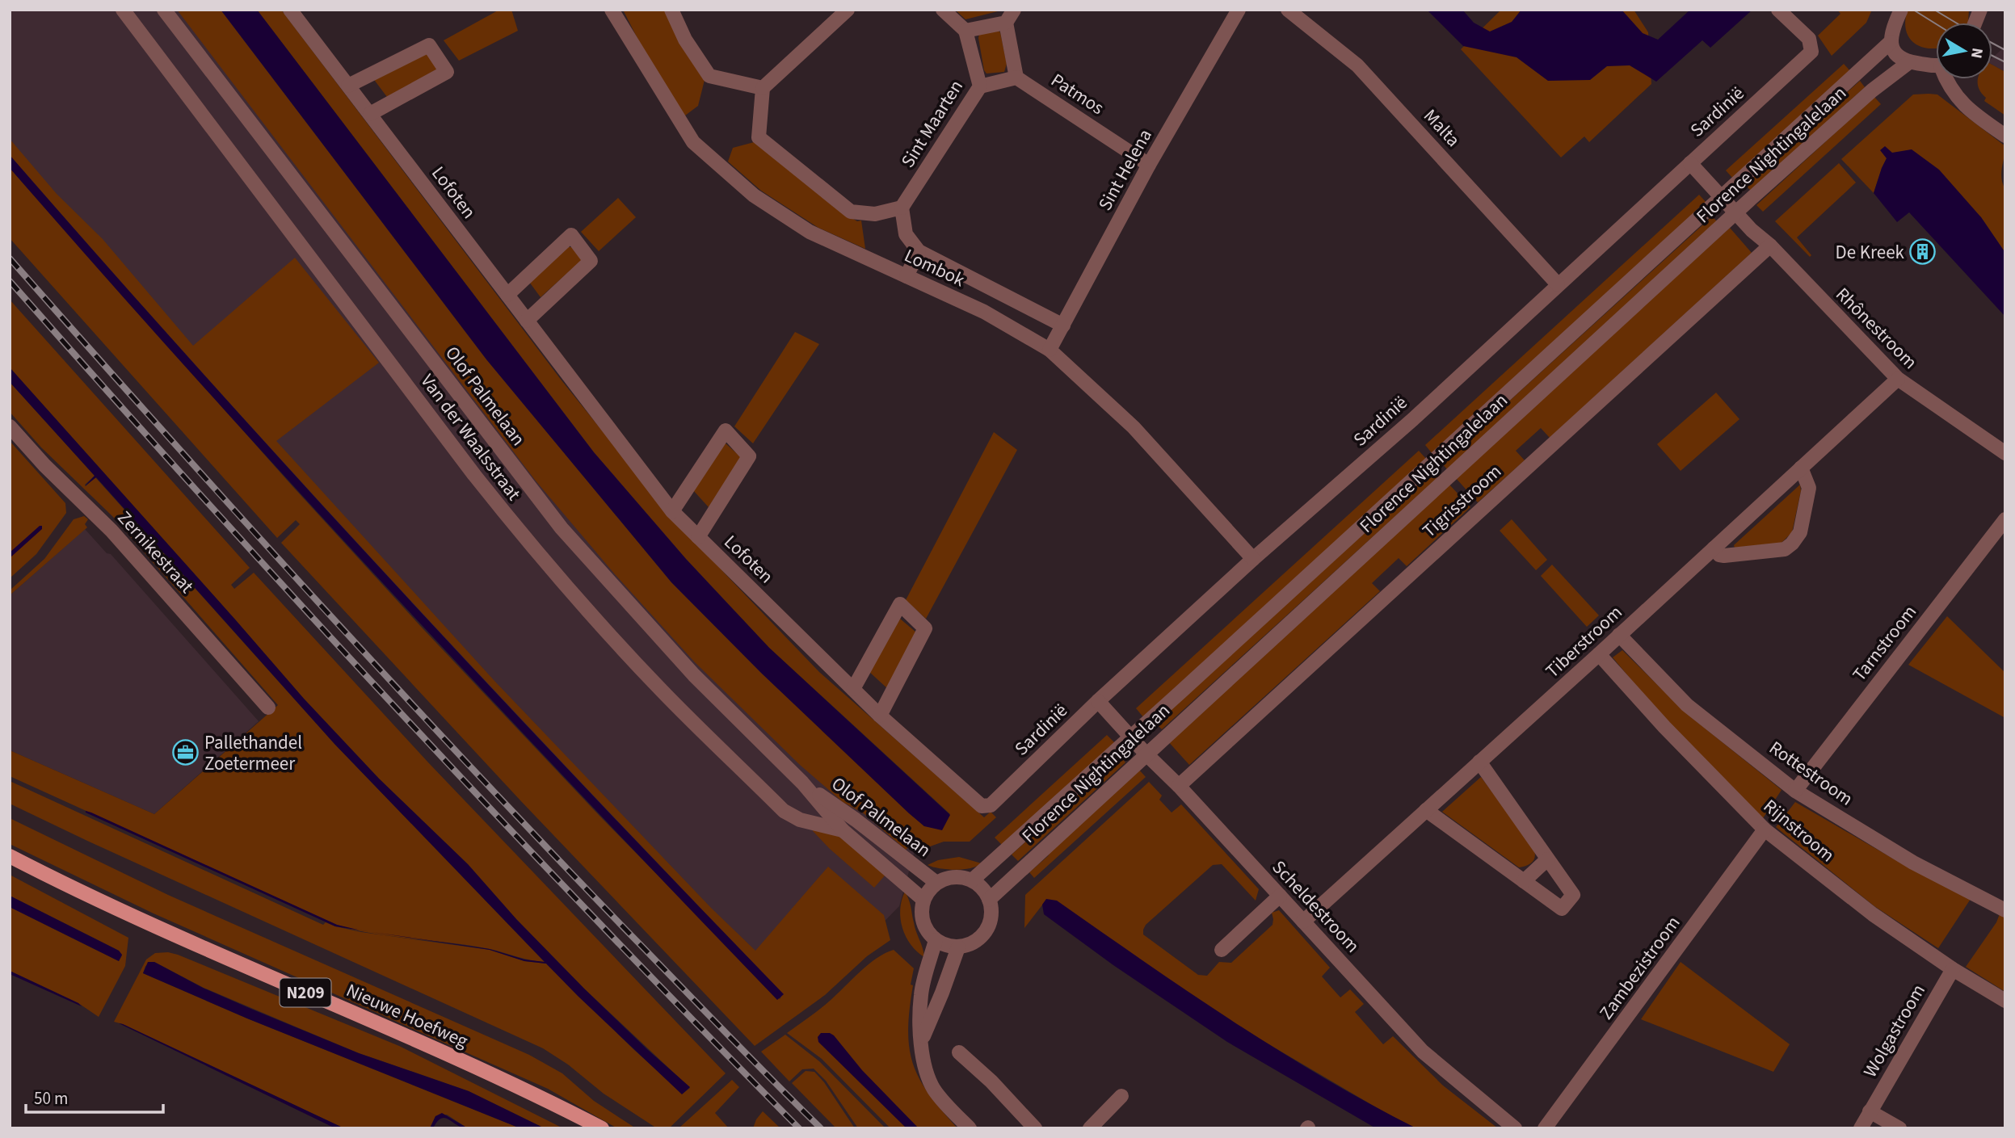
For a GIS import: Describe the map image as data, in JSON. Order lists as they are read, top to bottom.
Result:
{
  "streets": {
    "main road": ["N209", "Nieuwe Hoefweg"],
    "street": [
      "Patmos",
      "Sardinië",
      "Sint Maarten",
      "Malta",
      "Florence Nightingalelaan",
      "Sint Helena",
      "Lofoten",
      "Lombok",
      "Rhônestroom",
      "Olof Palmelaan",
      "Van der Waalsstraat",
      "Tigrisstroom",
      "Zernikestraat",
      "Tiberstroom",
      "Tarnstroom",
      "Rottestroom",
      "Rijnstroom",
      "Scheldestroom",
      "Zambezistroom",
      "Wolgastroom"
    ]
  },
  "crossings": [
    ["Patmos", "Sint Helena"],
    ["Sardinië", "Malta"],
    ["Sardinië", "Lofoten"],
    ["Sardinië", "Lombok"],
    ["Sardinië", "Scheldestroom"],
    ["Sint Maarten", "Lombok"],
    ["Florence Nightingalelaan", "Rhônestroom"],
    ["Florence Nightingalelaan", "Olof Palmelaan"],
    ["Florence Nightingalelaan", "Scheldestroom"],
    ["Sint Helena", "Lombok"],
    ["Rhônestroom", "Tigrisstroom"],
    ["Rhônestroom", "Tiberstroom"],
    ["Olof Palmelaan", "Van der Waalsstraat"],
    ["Tigrisstroom", "Scheldestroom"],
    ["Tiberstroom", "Rottestroom"],
    ["Tiberstroom", "Rijnstroom"],
    ["Tiberstroom", "Scheldestroom"],
    ["Tarnstroom", "Rottestroom"],
    ["Rijnstroom", "Zambezistroom"],
    ["Rijnstroom", "Wolgastroom"]
  ],
  "places": {
    "building": ["De Kreek"],
    "office": ["Pallethandel Zoetermeer"]
  },
  "scale_bar": "50 m",
  "north": "right"
}
